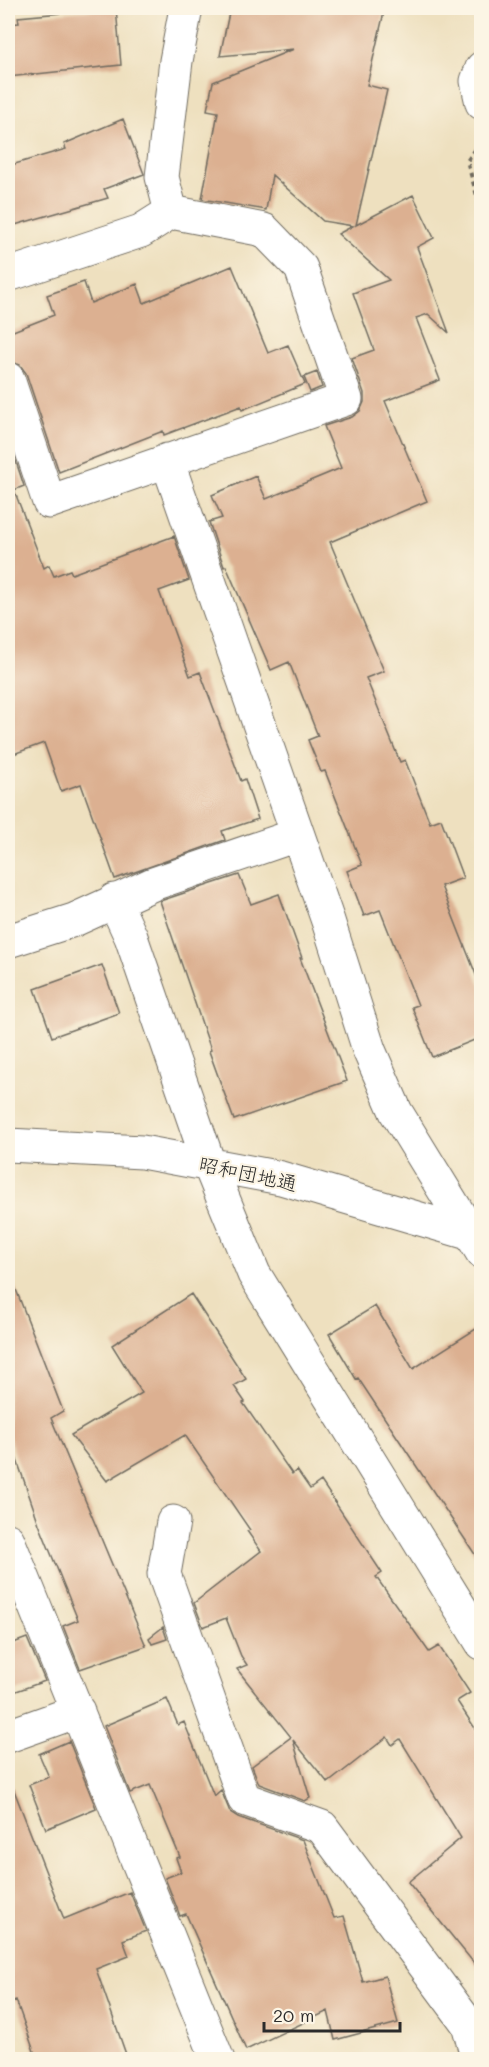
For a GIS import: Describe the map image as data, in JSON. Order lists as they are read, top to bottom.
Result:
{
  "streets": {
    "street": ["昭和団地通"]
  },
  "scale_bar": "20 m"
}
